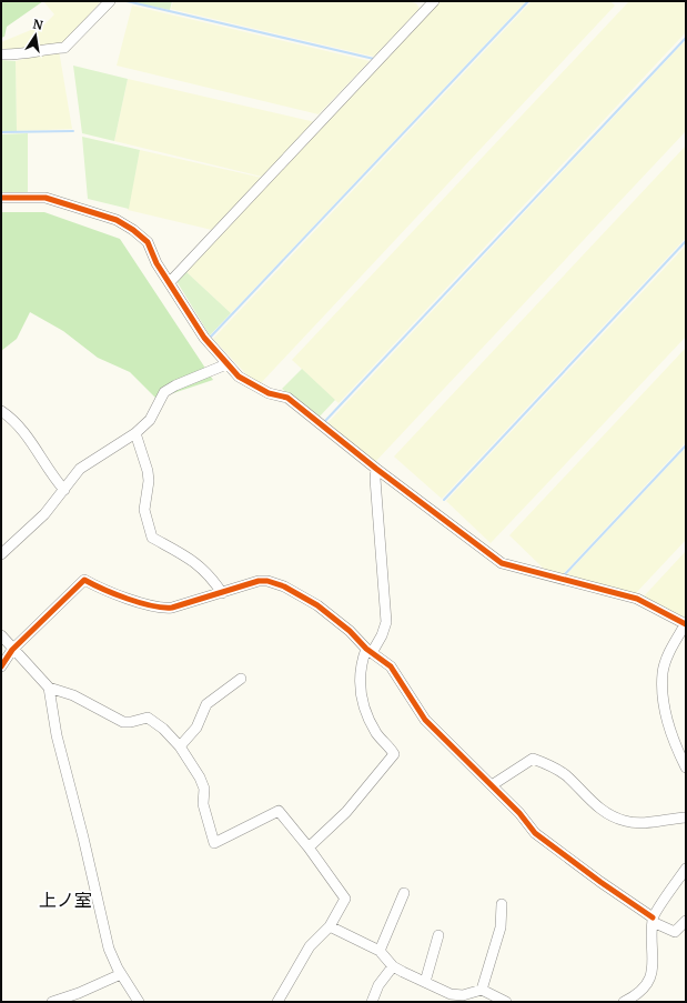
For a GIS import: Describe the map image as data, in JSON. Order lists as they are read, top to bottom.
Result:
{
  "districts": ["上ノ室"],
  "north": "top"
}
